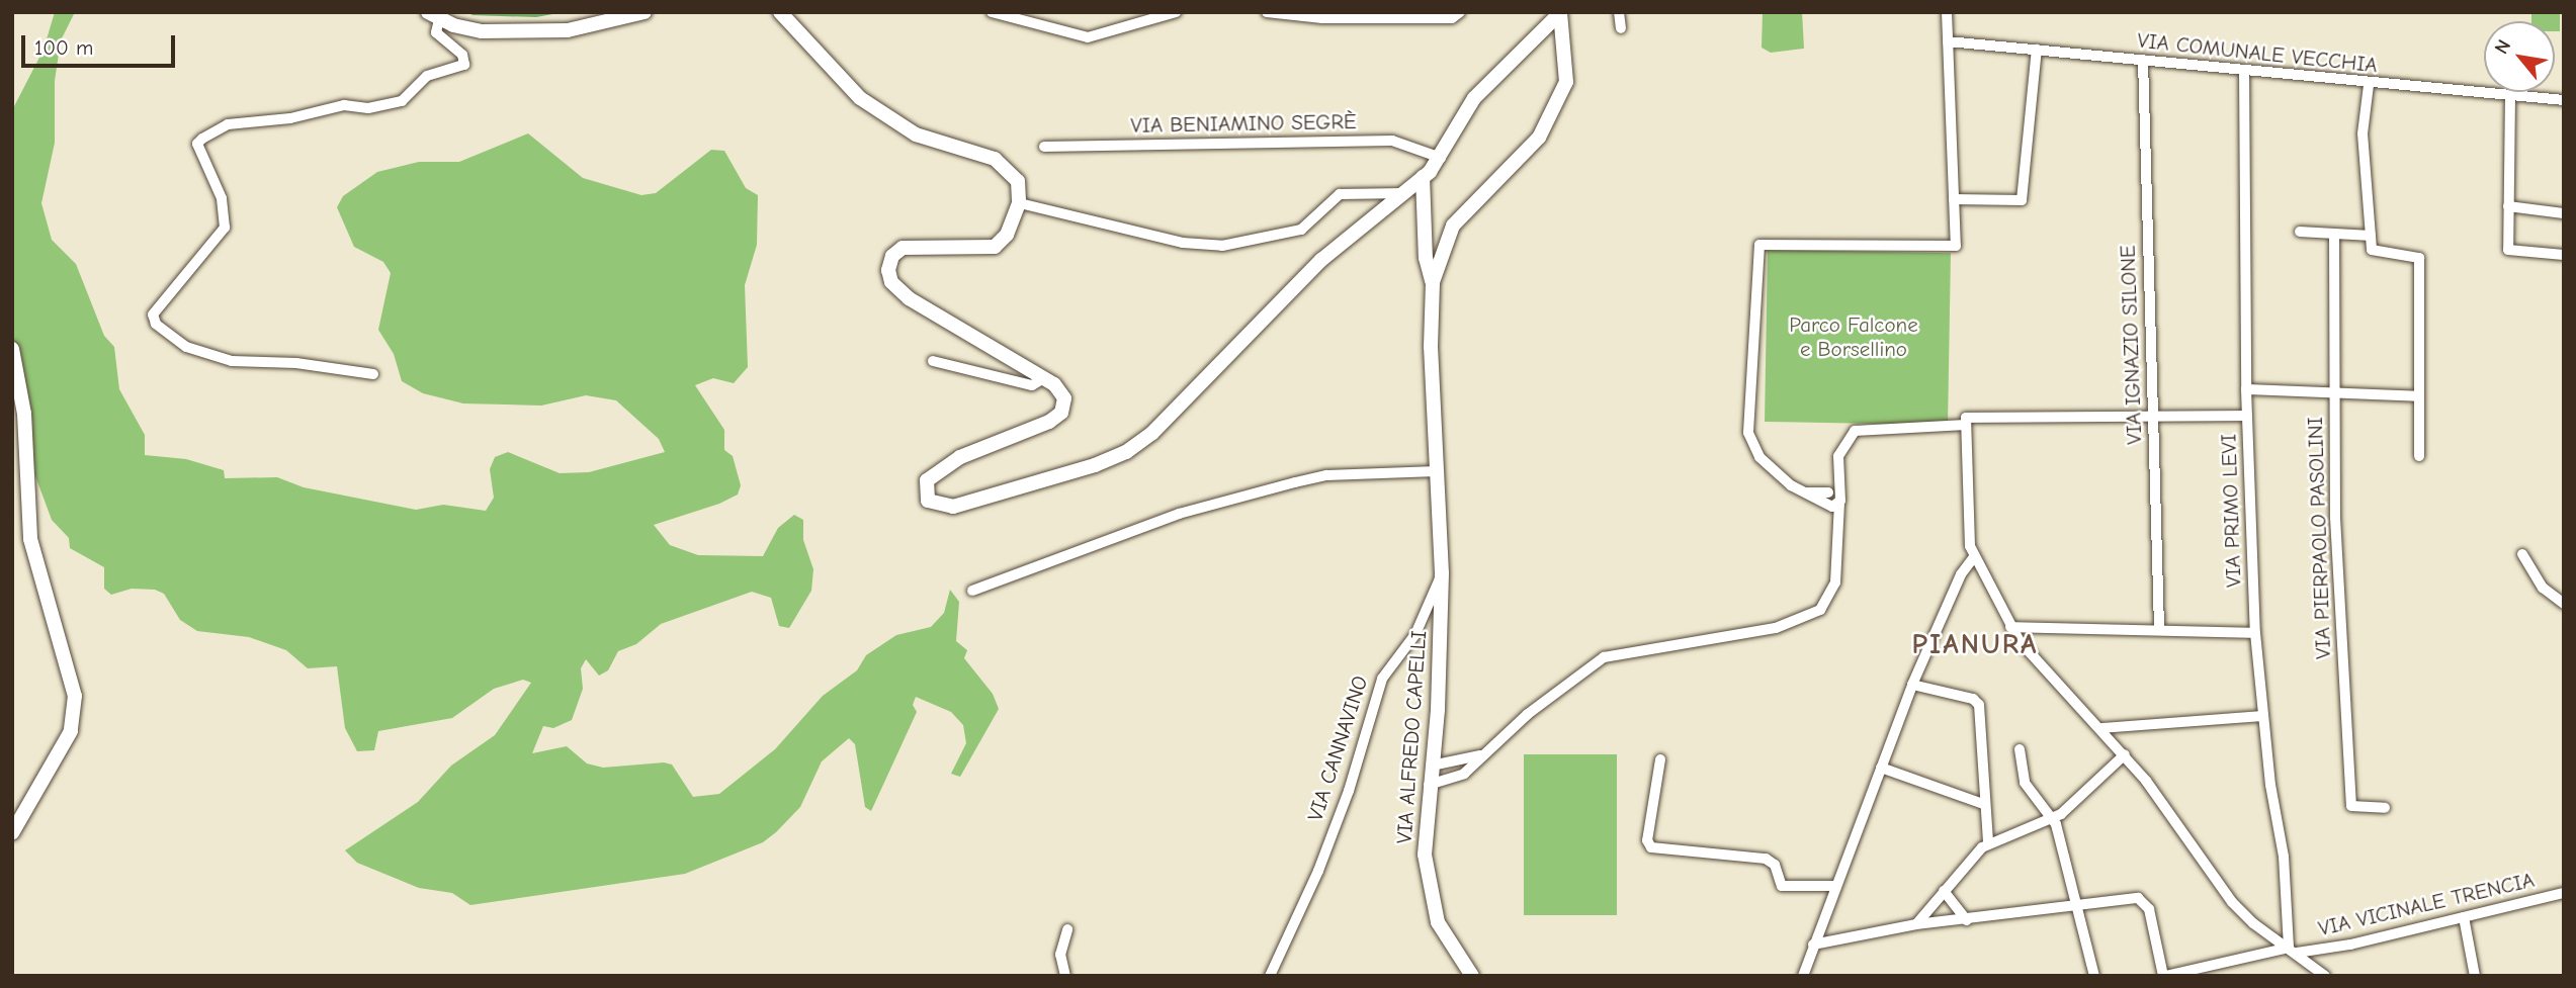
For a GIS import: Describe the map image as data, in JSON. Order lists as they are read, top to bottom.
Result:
{
  "streets": {
    "street": [
      "VIA COMUNALE VECCHIA",
      "VIA BENIAMINO SEGRÈ",
      "VIA IGNAZIO SILONE",
      "VIA PRIMO LEVI",
      "VIA PIERPAOLO PASOLINI",
      "VIA ALFREDO CAPELLI",
      "VIA CANNAVINO",
      "VIA VICINALE TRENCIA"
    ]
  },
  "crossings": [
    ["VIA COMUNALE VECCHIA", "VIA IGNAZIO SILONE"],
    ["VIA COMUNALE VECCHIA", "VIA PRIMO LEVI"],
    ["VIA PRIMO LEVI", "VIA VICINALE TRENCIA"],
    ["VIA ALFREDO CAPELLI", "VIA CANNAVINO"]
  ],
  "districts": ["PIANURA"],
  "parks": ["Parco Falcone e Borsellino"],
  "scale_bar": "100 m",
  "north": "top left"
}
